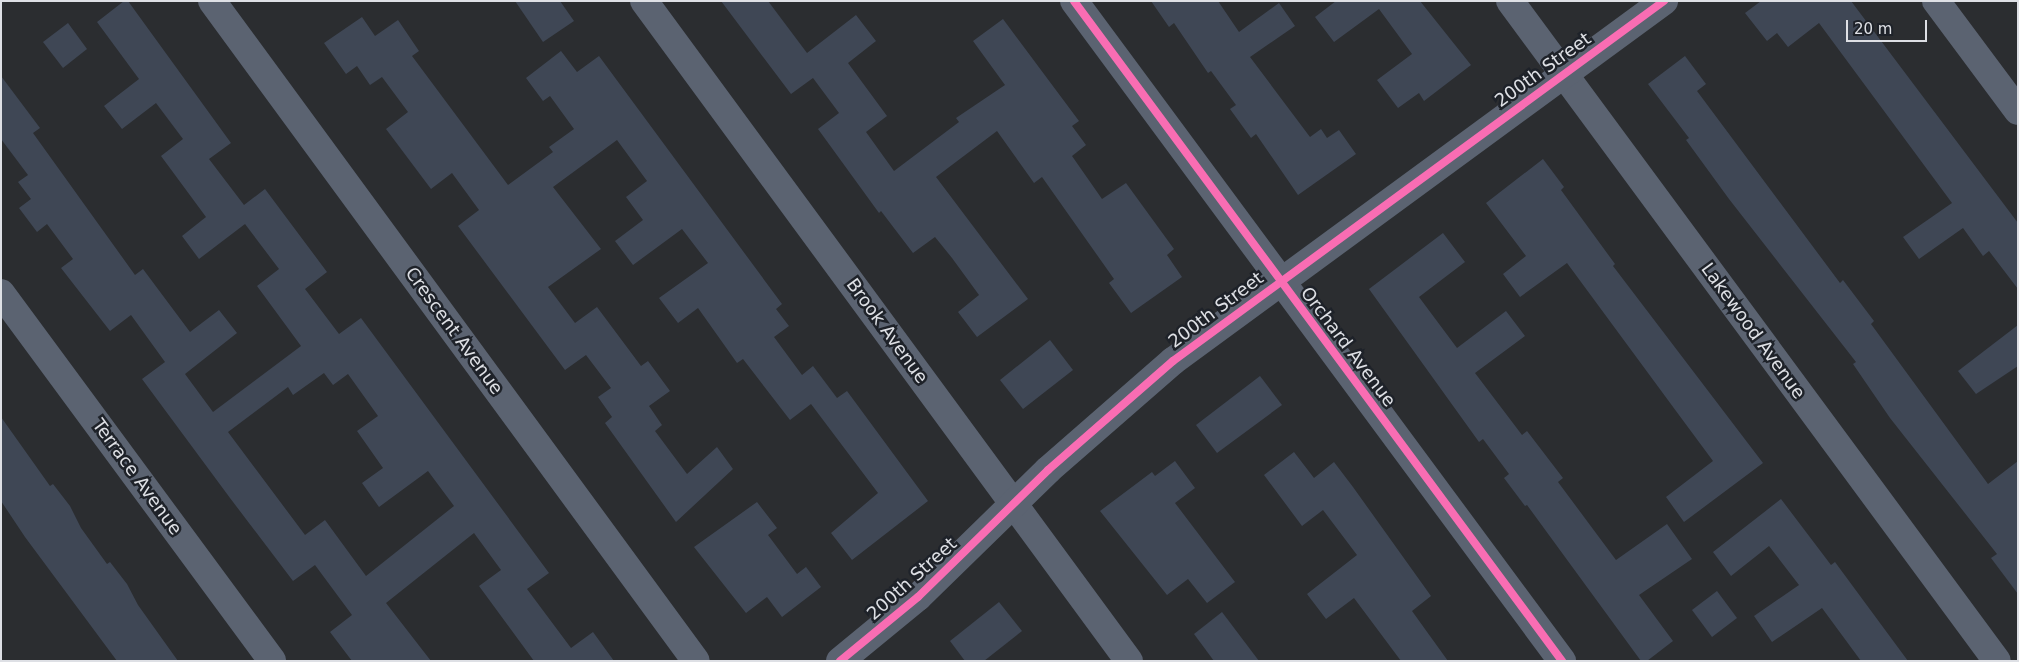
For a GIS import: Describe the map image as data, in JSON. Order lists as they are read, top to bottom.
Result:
{
  "streets": {
    "street": [
      "200th Street",
      "Crescent Avenue",
      "Brook Avenue",
      "Lakewood Avenue",
      "Orchard Avenue",
      "Terrace Avenue"
    ]
  },
  "crossings": [
    ["200th Street", "Brook Avenue"],
    ["200th Street", "Lakewood Avenue"],
    ["200th Street", "Orchard Avenue"]
  ],
  "scale_bar": "20 m"
}
